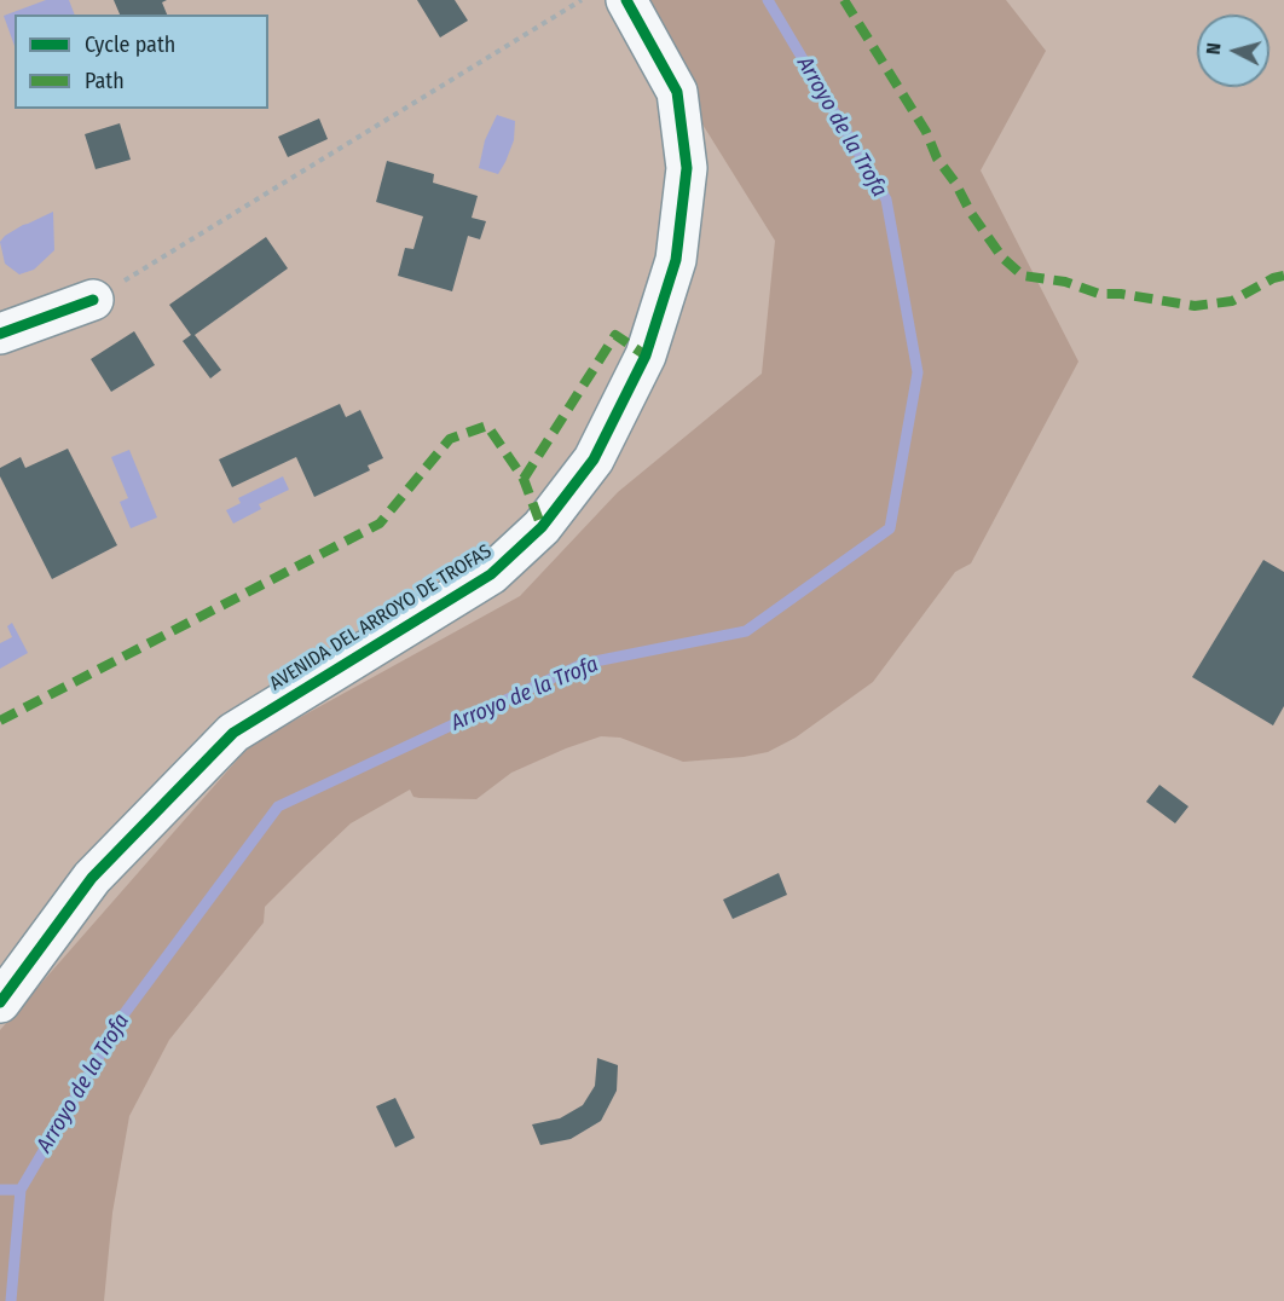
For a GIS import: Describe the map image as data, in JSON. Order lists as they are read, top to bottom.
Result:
{
  "streets": {
    "street": ["AVENIDA DEL ARROYO DE TROFAS"]
  },
  "water": ["Arroyo de la Trofa"],
  "legend": ["Cycle path", "Path"],
  "north": "left"
}
